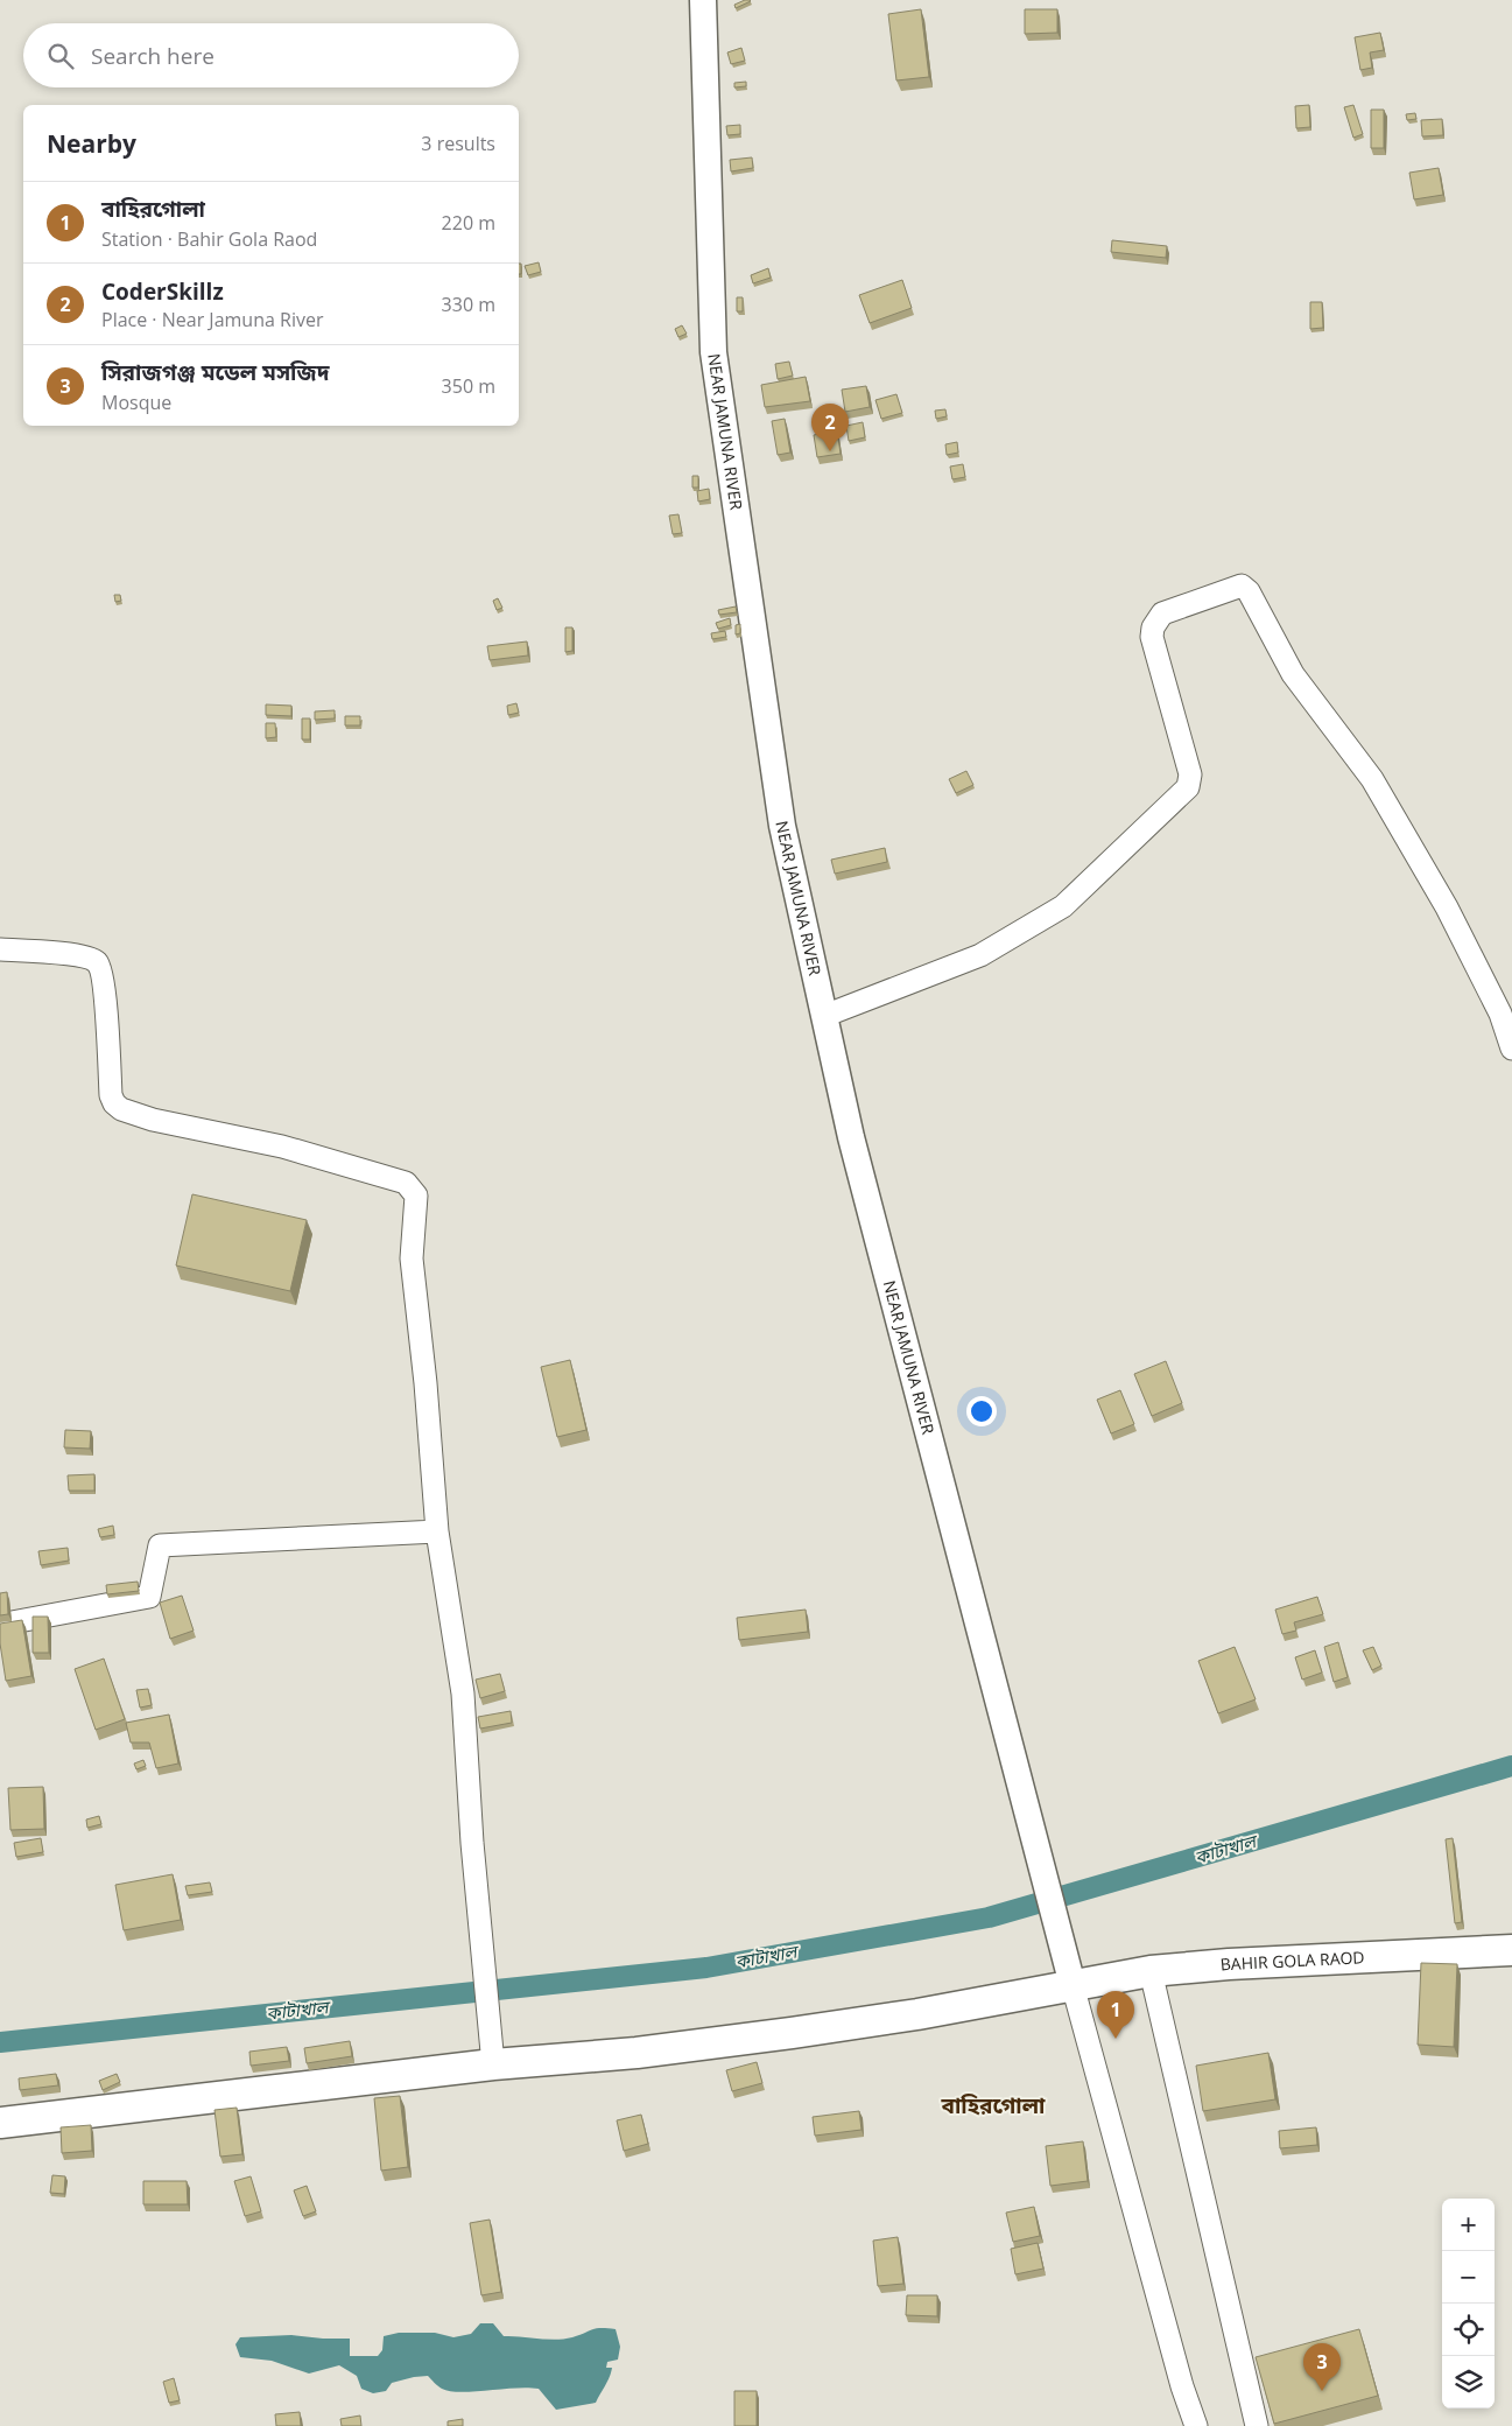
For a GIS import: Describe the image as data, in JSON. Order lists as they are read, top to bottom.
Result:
{
  "streets": {
    "main road": ["BAHIR GOLA RAOD"],
    "street": ["NEAR JAMUNA RIVER"]
  },
  "crossings": [
    ["NEAR JAMUNA RIVER", "BAHIR GOLA RAOD"]
  ],
  "districts": ["বাহিরগোলা"],
  "water": ["কাটাখাল"],
  "page": {
    "search": "Search here",
    "heading": ["Nearby", "3 results"],
    "list": [
      {
        "mark": "1",
        "name": "বাহিরগোলা",
        "note": "Station · Bahir Gola Raod",
        "value": "220 m"
      },
      {
        "mark": "2",
        "name": "CoderSkillz",
        "note": "Place · Near Jamuna River",
        "value": "330 m"
      },
      {
        "mark": "3",
        "name": "সিরাজগঞ্জ মডেল মসজিদ",
        "note": "Mosque",
        "value": "350 m"
      }
    ],
    "pins": ["2", "1", "3"],
    "map_buttons": ["+", "−"]
  }
}
